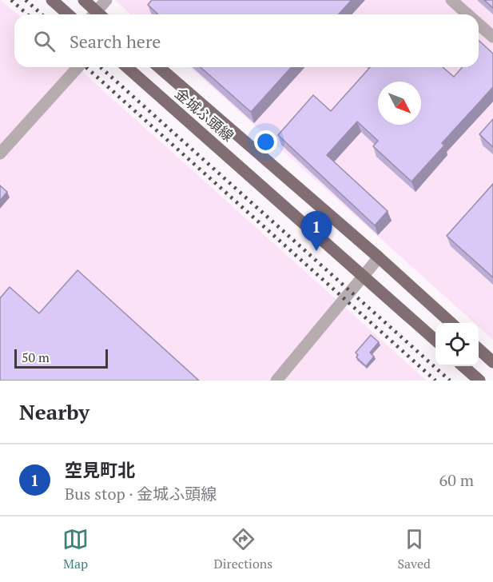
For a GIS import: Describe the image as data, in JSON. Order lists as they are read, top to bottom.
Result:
{
  "streets": {
    "main road": ["金城ふ頭線"]
  },
  "scale_bar": "50 m",
  "north": "bottom right",
  "page": {
    "search": "Search here",
    "pins": "1",
    "scale": "50 m",
    "heading": "Nearby",
    "list": [
      {
        "mark": "1",
        "name": "空見町北",
        "note": "Bus stop · 金城ふ頭線",
        "value": "60 m"
      }
    ],
    "nav": ["Map", "Directions", "Saved"]
  }
}
